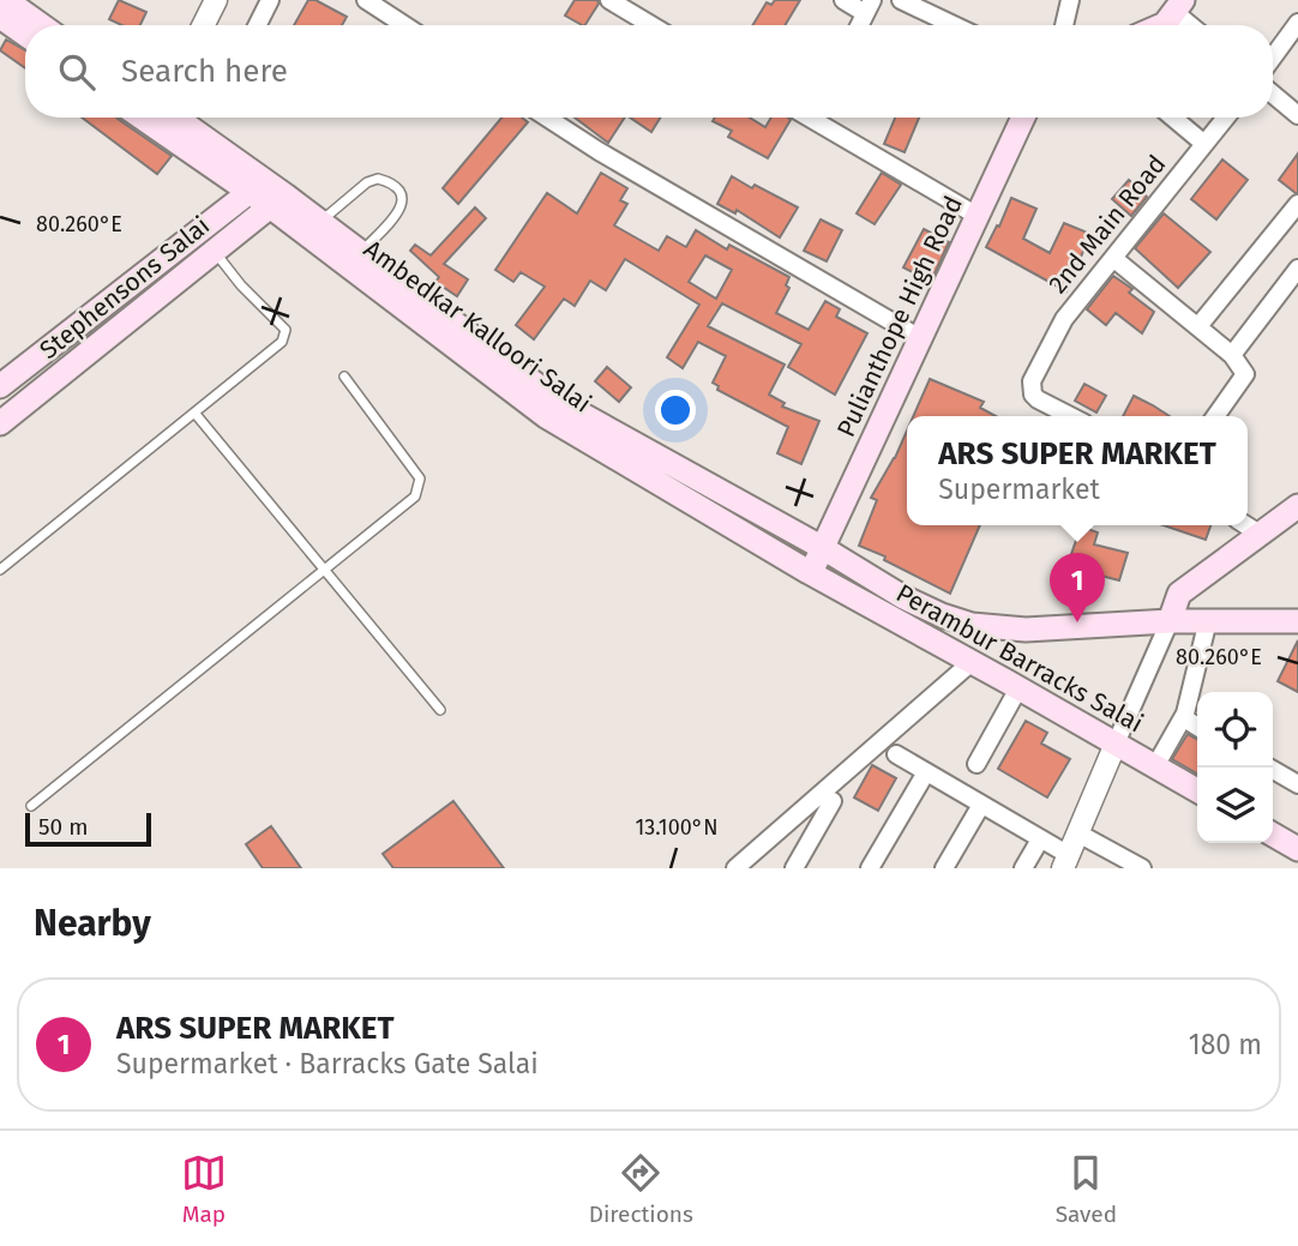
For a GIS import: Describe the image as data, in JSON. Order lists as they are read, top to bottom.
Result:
{
  "streets": {
    "main road": [
      "Stephensons Salai",
      "Pulianthope High Road",
      "Ambedkar Kalloori Salai",
      "Perambur Barracks Salai"
    ],
    "street": ["2nd Main Road"]
  },
  "crossings": [
    ["Stephensons Salai", "Ambedkar Kalloori Salai"],
    ["Pulianthope High Road", "Ambedkar Kalloori Salai"],
    ["Pulianthope High Road", "Perambur Barracks Salai"],
    ["Ambedkar Kalloori Salai", "Perambur Barracks Salai"]
  ],
  "scale_bar": "50 m",
  "page": {
    "search": "Search here",
    "popup": ["ARS SUPER MARKET", "Supermarket"],
    "pins": "1",
    "scale": "50 m",
    "heading": "Nearby",
    "list": [
      {
        "mark": "1",
        "name": "ARS SUPER MARKET",
        "note": "Supermarket · Barracks Gate Salai",
        "value": "180 m"
      }
    ],
    "nav": ["Map", "Directions", "Saved"]
  },
  "coordinates": ["80.260°E", "13.100°N"]
}
